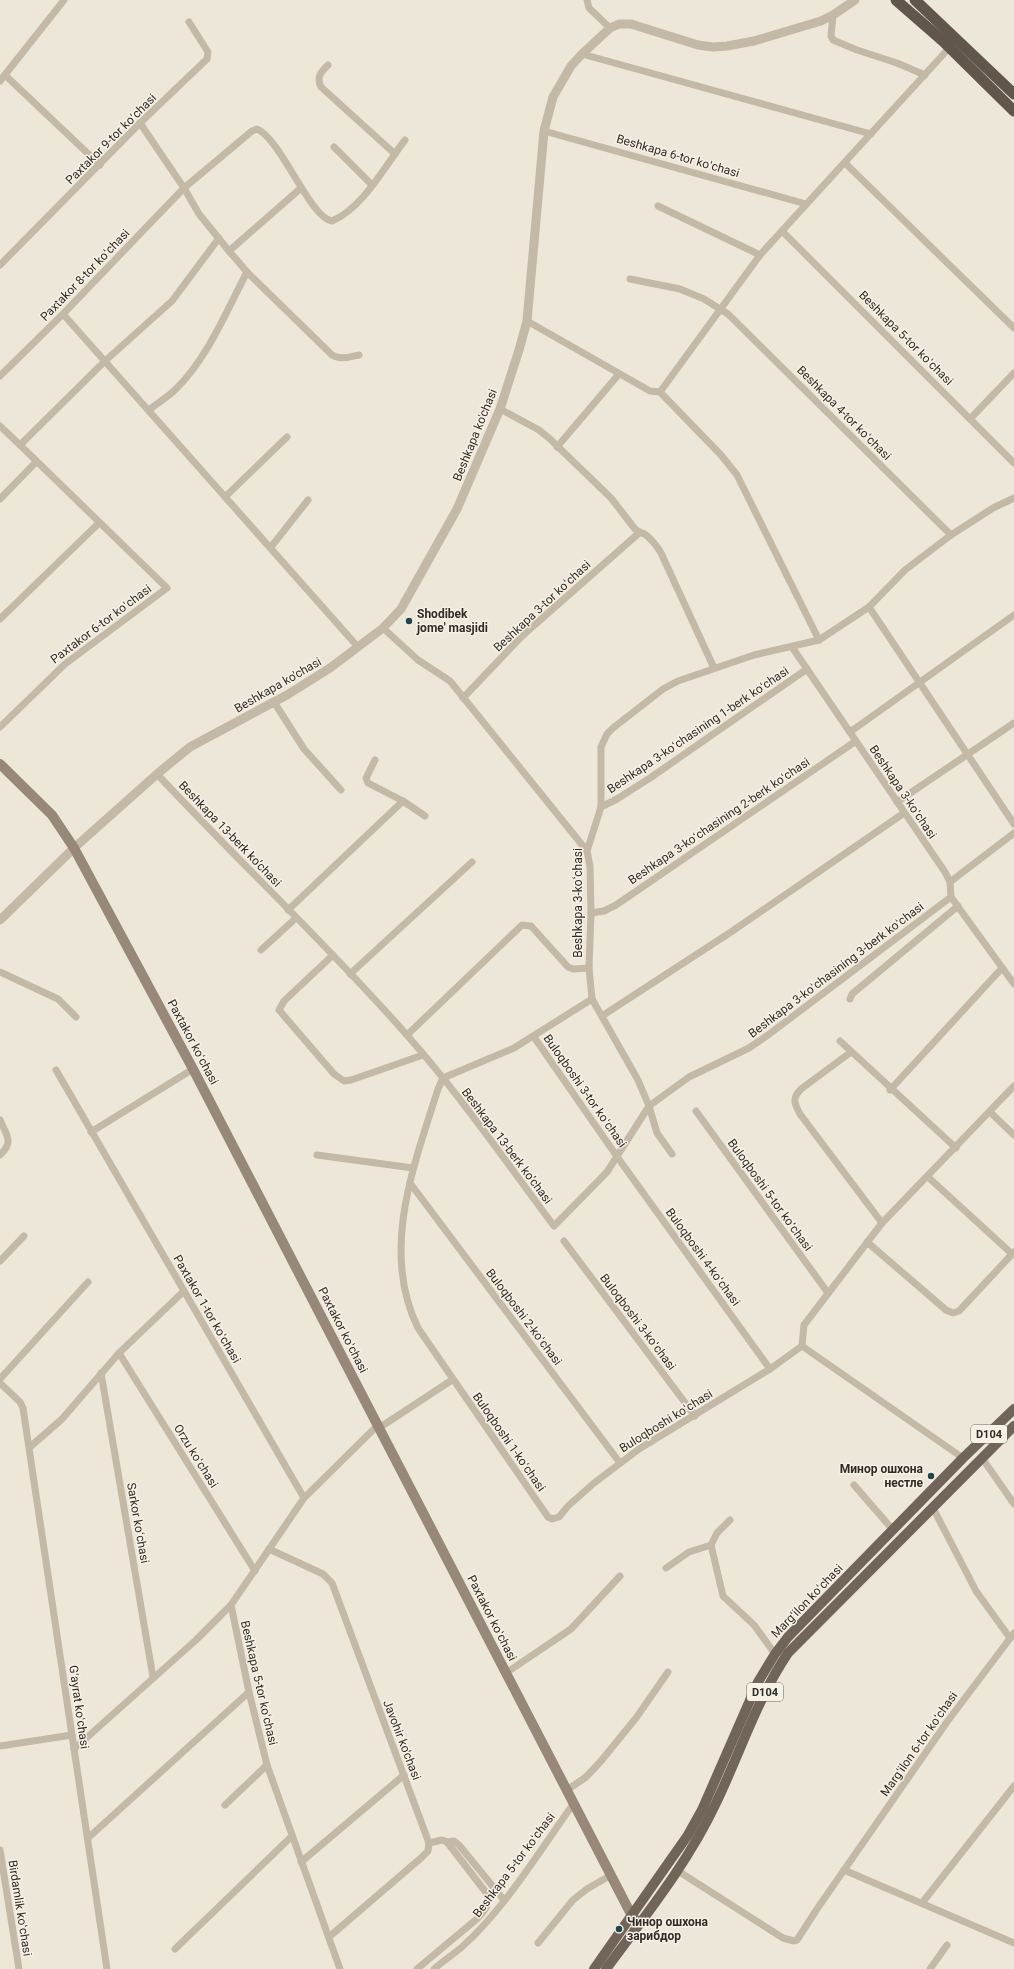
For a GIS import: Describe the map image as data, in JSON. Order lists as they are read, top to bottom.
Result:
{
  "streets": {
    "main road": ["Paxtakor koʻchasi", "D104", "Margʻilon koʻchasi"],
    "street": [
      "Paxtakor 9-tor koʻchasi",
      "Beshkapa 6-tor koʻchasi",
      "Paxtakor 8-tor koʻchasi",
      "Beshkapa 5-tor koʻchasi",
      "Beshkapa 4-tor koʻchasi",
      "Beshkapa ko'chasi",
      "Beshkapa 3-tor koʻchasi",
      "Paxtakor 6-tor koʻchasi",
      "Beshkapa 3-koʻchasining 1-berk koʻchasi",
      "Beshkapa 3-koʻchasi",
      "Beshkapa 3-koʻchasining 2-berk koʻchasi",
      "Beshkapa 13-berk koʼchasi",
      "Beshkapa 3-koʻchasining 3-berk koʻchasi",
      "Buloqboshi 3-tor koʻchasi",
      "Buloqboshi 5-tor koʻchasi",
      "Buloqboshi 4-koʻchasi",
      "Paxtakor 1-tor koʻchasi",
      "Buloqboshi 2-koʻchasi",
      "Buloqboshi 3-koʻchasi",
      "Buloqboshi koʻchasi",
      "Buloqboshi 1-koʻchasi",
      "Orzu koʻchasi",
      "Sarkor koʻchasi",
      "Gʻayrat koʻchasi",
      "Javohir ko'chasi",
      "Margʻilon 6-tor koʻchasi",
      "Birdamlik koʻchasi"
    ]
  },
  "crossings": [
    ["Beshkapa 6-tor koʻchasi", "Beshkapa ko'chasi"],
    ["Beshkapa 5-tor koʻchasi", "Paxtakor koʻchasi"],
    ["Beshkapa ko'chasi", "Beshkapa 13-berk koʼchasi"],
    ["Beshkapa ko'chasi", "Paxtakor koʻchasi"],
    ["Beshkapa 3-koʻchasining 1-berk koʻchasi", "Beshkapa 3-koʻchasi"],
    ["Beshkapa 3-koʻchasi", "Beshkapa 3-koʻchasining 2-berk koʻchasi"],
    ["Beshkapa 3-koʻchasi", "Beshkapa 13-berk koʼchasi"],
    ["Beshkapa 3-koʻchasi", "Beshkapa 3-koʻchasining 3-berk koʻchasi"],
    ["Beshkapa 13-berk koʼchasi", "Buloqboshi 3-tor koʻchasi"],
    ["Beshkapa 13-berk koʼchasi", "Buloqboshi 4-koʻchasi"],
    ["Paxtakor koʻchasi", "Margʻilon koʻchasi"],
    ["Buloqboshi 3-tor koʻchasi", "Buloqboshi 4-koʻchasi"],
    ["Buloqboshi 4-koʻchasi", "Buloqboshi koʻchasi"],
    ["Buloqboshi 2-koʻchasi", "Buloqboshi koʻchasi"],
    ["Buloqboshi 3-koʻchasi", "Buloqboshi koʻchasi"],
    ["Buloqboshi koʻchasi", "Buloqboshi 1-koʻchasi"],
    ["Margʻilon koʻchasi", "Margʻilon 6-tor koʻchasi"]
  ],
  "places": ["Shodibek jome' masjidi", "Минор ошхона нестле", "Чинор ошхона зарибдор"]
}
